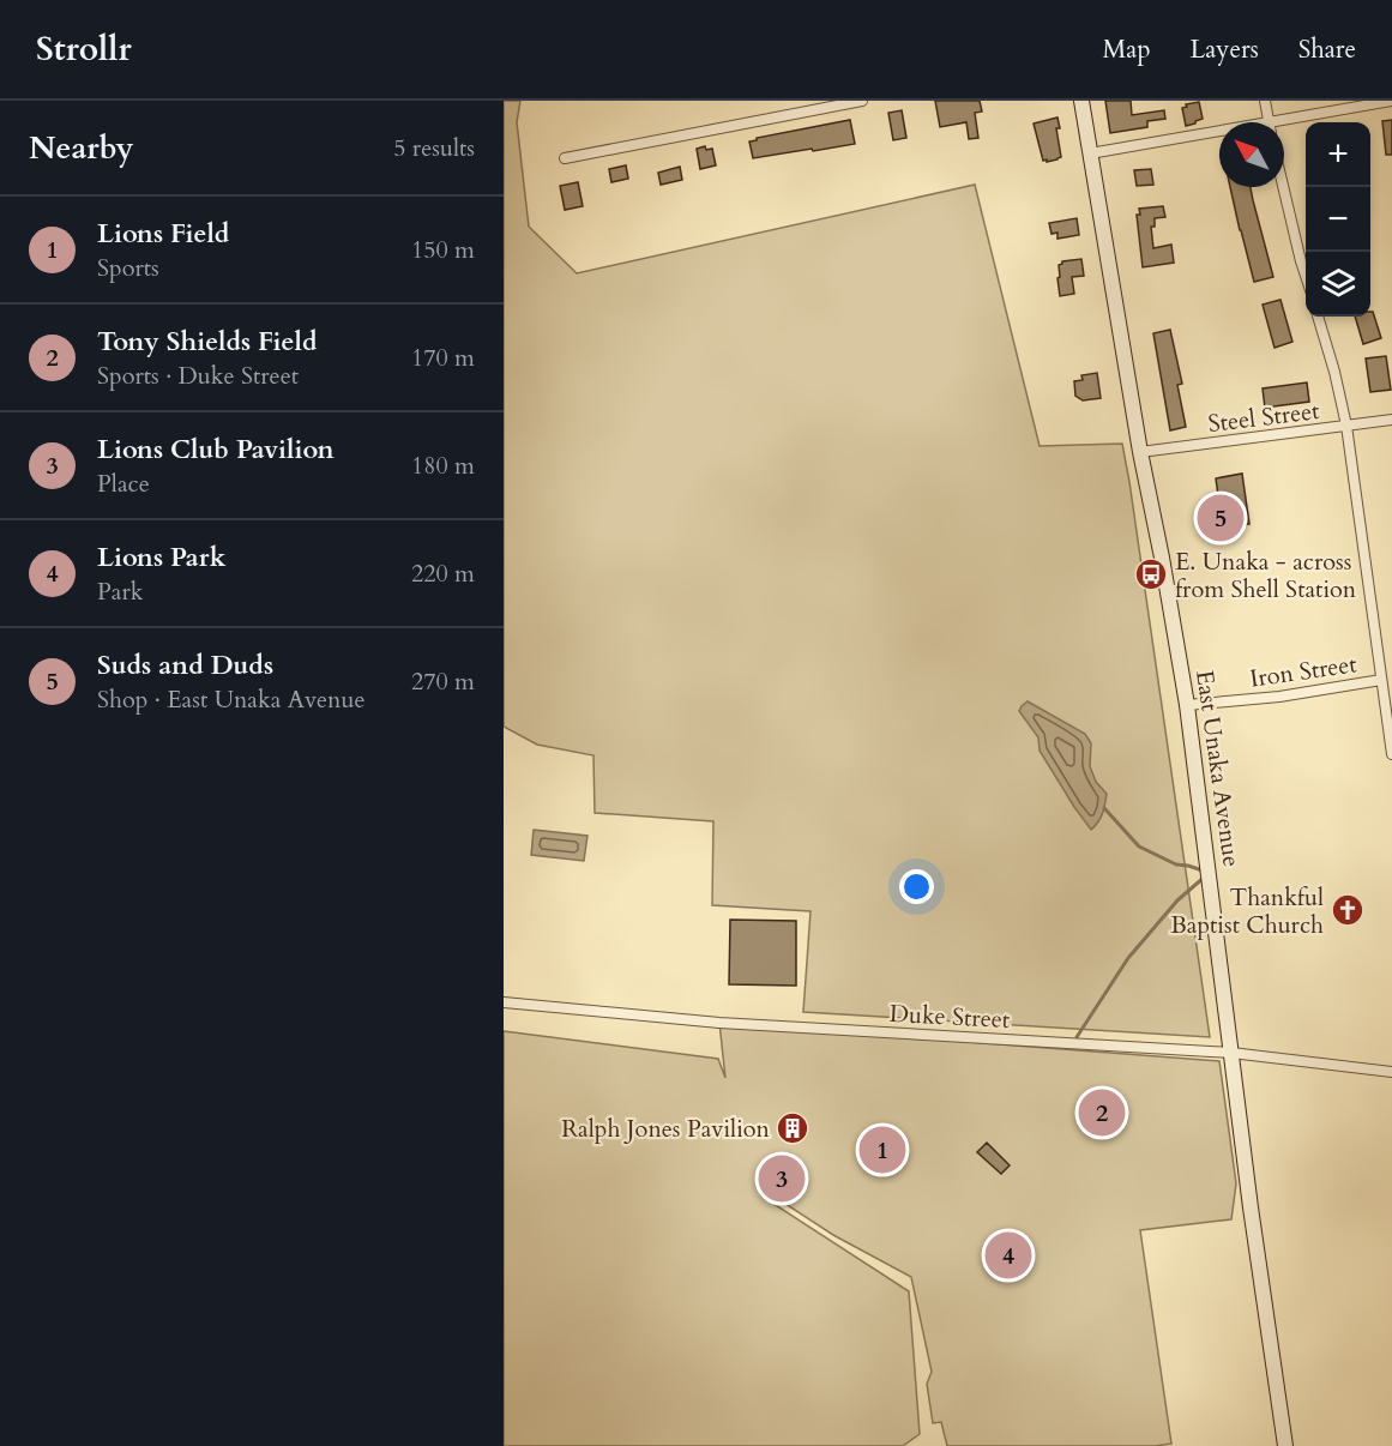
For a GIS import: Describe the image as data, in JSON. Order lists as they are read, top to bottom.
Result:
{
  "streets": {
    "main road": ["East Unaka Avenue"],
    "street": ["Steel Street", "Iron Street", "Duke Street"]
  },
  "crossings": [
    ["Steel Street", "East Unaka Avenue"],
    ["Iron Street", "East Unaka Avenue"],
    ["East Unaka Avenue", "Duke Street"]
  ],
  "places": {
    "bus stop": ["E. Unaka - across from Shell Station"],
    "church": ["Thankful Baptist Church"],
    "building": ["Ralph Jones Pavilion"]
  },
  "north": "top left",
  "page": {
    "header": "Strollr",
    "nav": ["Map", "Layers", "Share"],
    "heading": ["Nearby", "5 results"],
    "map_buttons": ["+", "−"],
    "list": [
      {
        "mark": "1",
        "name": "Lions Field",
        "note": "Sports",
        "value": "150 m"
      },
      {
        "mark": "2",
        "name": "Tony Shields Field",
        "note": "Sports · Duke Street",
        "value": "170 m"
      },
      {
        "mark": "3",
        "name": "Lions Club Pavilion",
        "note": "Place",
        "value": "180 m"
      },
      {
        "mark": "4",
        "name": "Lions Park",
        "note": "Park",
        "value": "220 m"
      },
      {
        "mark": "5",
        "name": "Suds and Duds",
        "note": "Shop · East Unaka Avenue",
        "value": "270 m"
      }
    ],
    "pins": [
      "5",
      "2",
      "1",
      "3",
      "4"
    ]
  }
}
